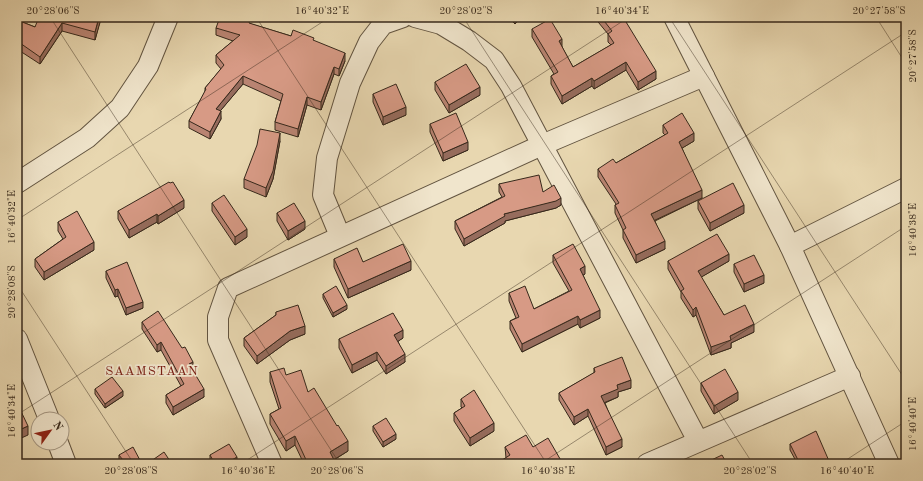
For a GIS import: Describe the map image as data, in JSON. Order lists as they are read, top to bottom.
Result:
{
  "districts": ["SAAMSTAAN"],
  "north": "top right",
  "coordinates": [
    "20°28'06\"S",
    "16°40'32\"E",
    "20°28'02\"S",
    "16°40'34\"E",
    "20°27'58\"S",
    "16°40'38\"E",
    "20°28'08\"S",
    "16°40'40\"E",
    "16°40'36\"E"
  ]
}
